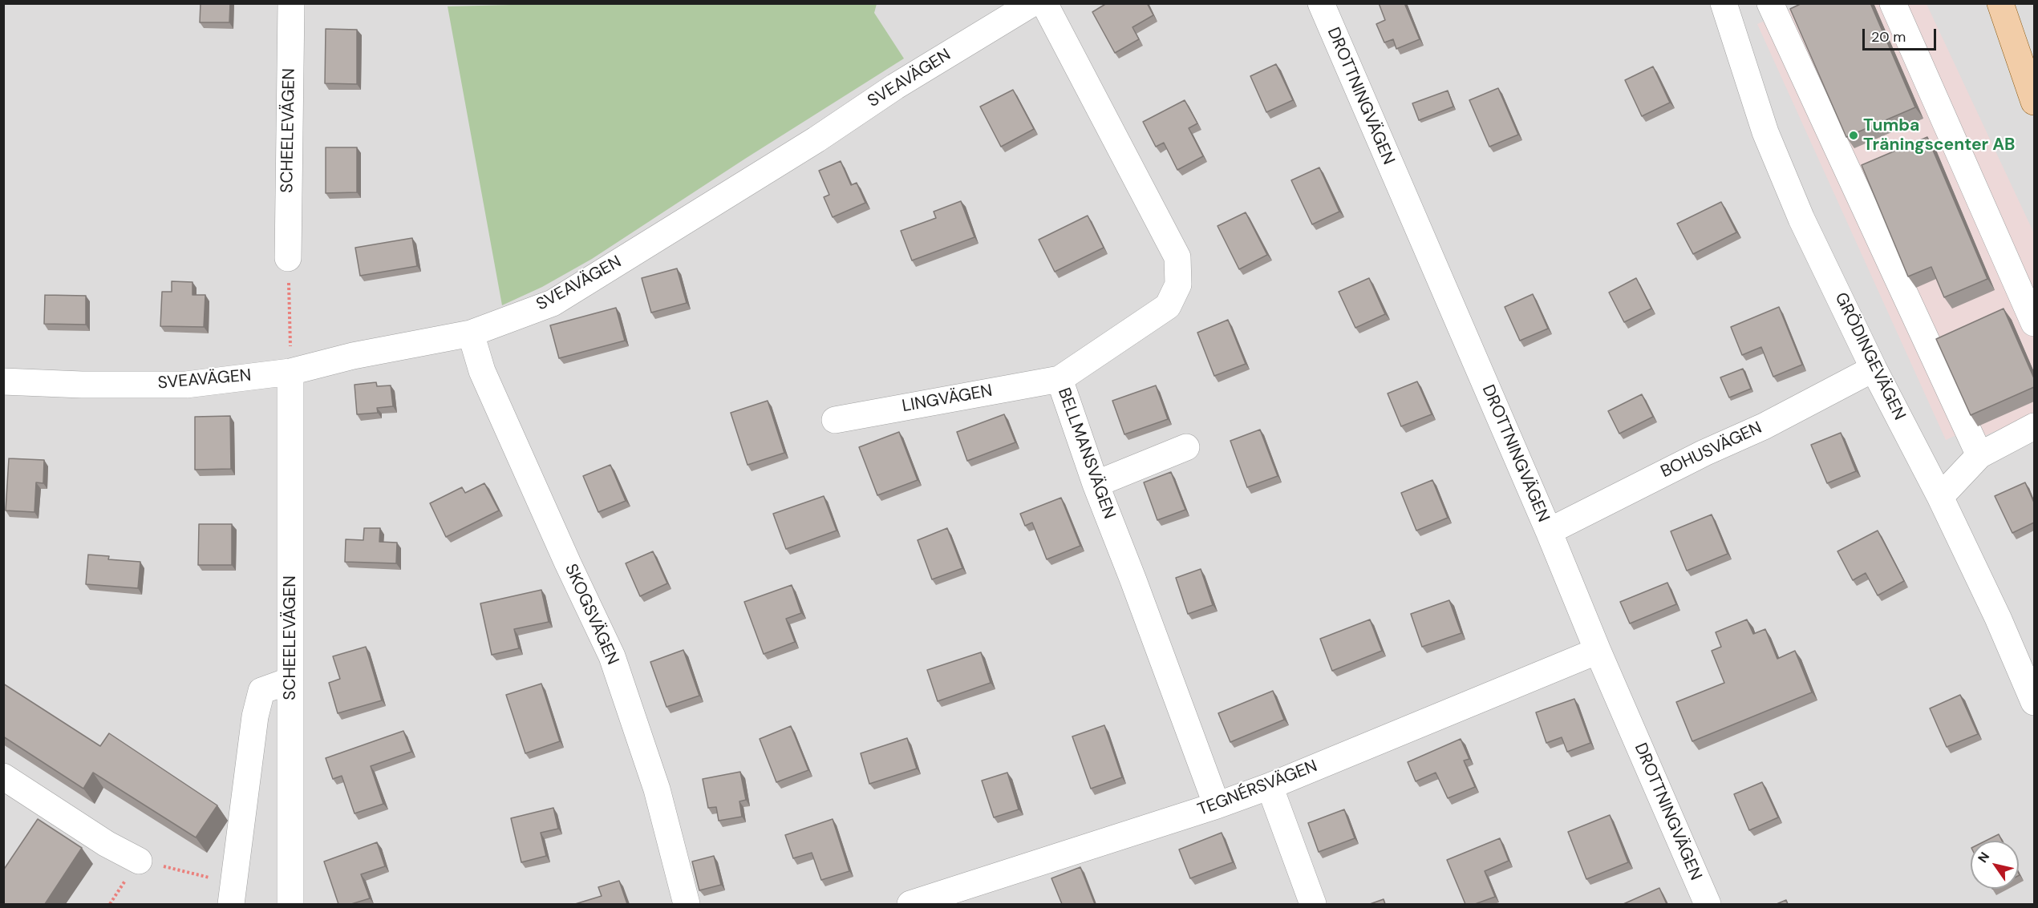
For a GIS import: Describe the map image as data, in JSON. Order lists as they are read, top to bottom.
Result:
{
  "streets": {
    "street": [
      "SVEAVÄGEN",
      "DROTTNINGVÄGEN",
      "SCHEELEVÄGEN",
      "GRÖDINGEVÄGEN",
      "LINGVÄGEN",
      "BOHUSVÄGEN",
      "BELLMANSVÄGEN",
      "SKOGSVÄGEN",
      "TEGNÉRSVÄGEN"
    ]
  },
  "crossings": [
    ["SVEAVÄGEN", "SCHEELEVÄGEN"],
    ["SVEAVÄGEN", "SKOGSVÄGEN"],
    ["DROTTNINGVÄGEN", "BOHUSVÄGEN"],
    ["DROTTNINGVÄGEN", "TEGNÉRSVÄGEN"],
    ["GRÖDINGEVÄGEN", "BOHUSVÄGEN"],
    ["LINGVÄGEN", "BELLMANSVÄGEN"],
    ["BELLMANSVÄGEN", "TEGNÉRSVÄGEN"]
  ],
  "places": ["Tumba Träningscenter AB"],
  "scale_bar": "20 m",
  "north": "top left"
}
